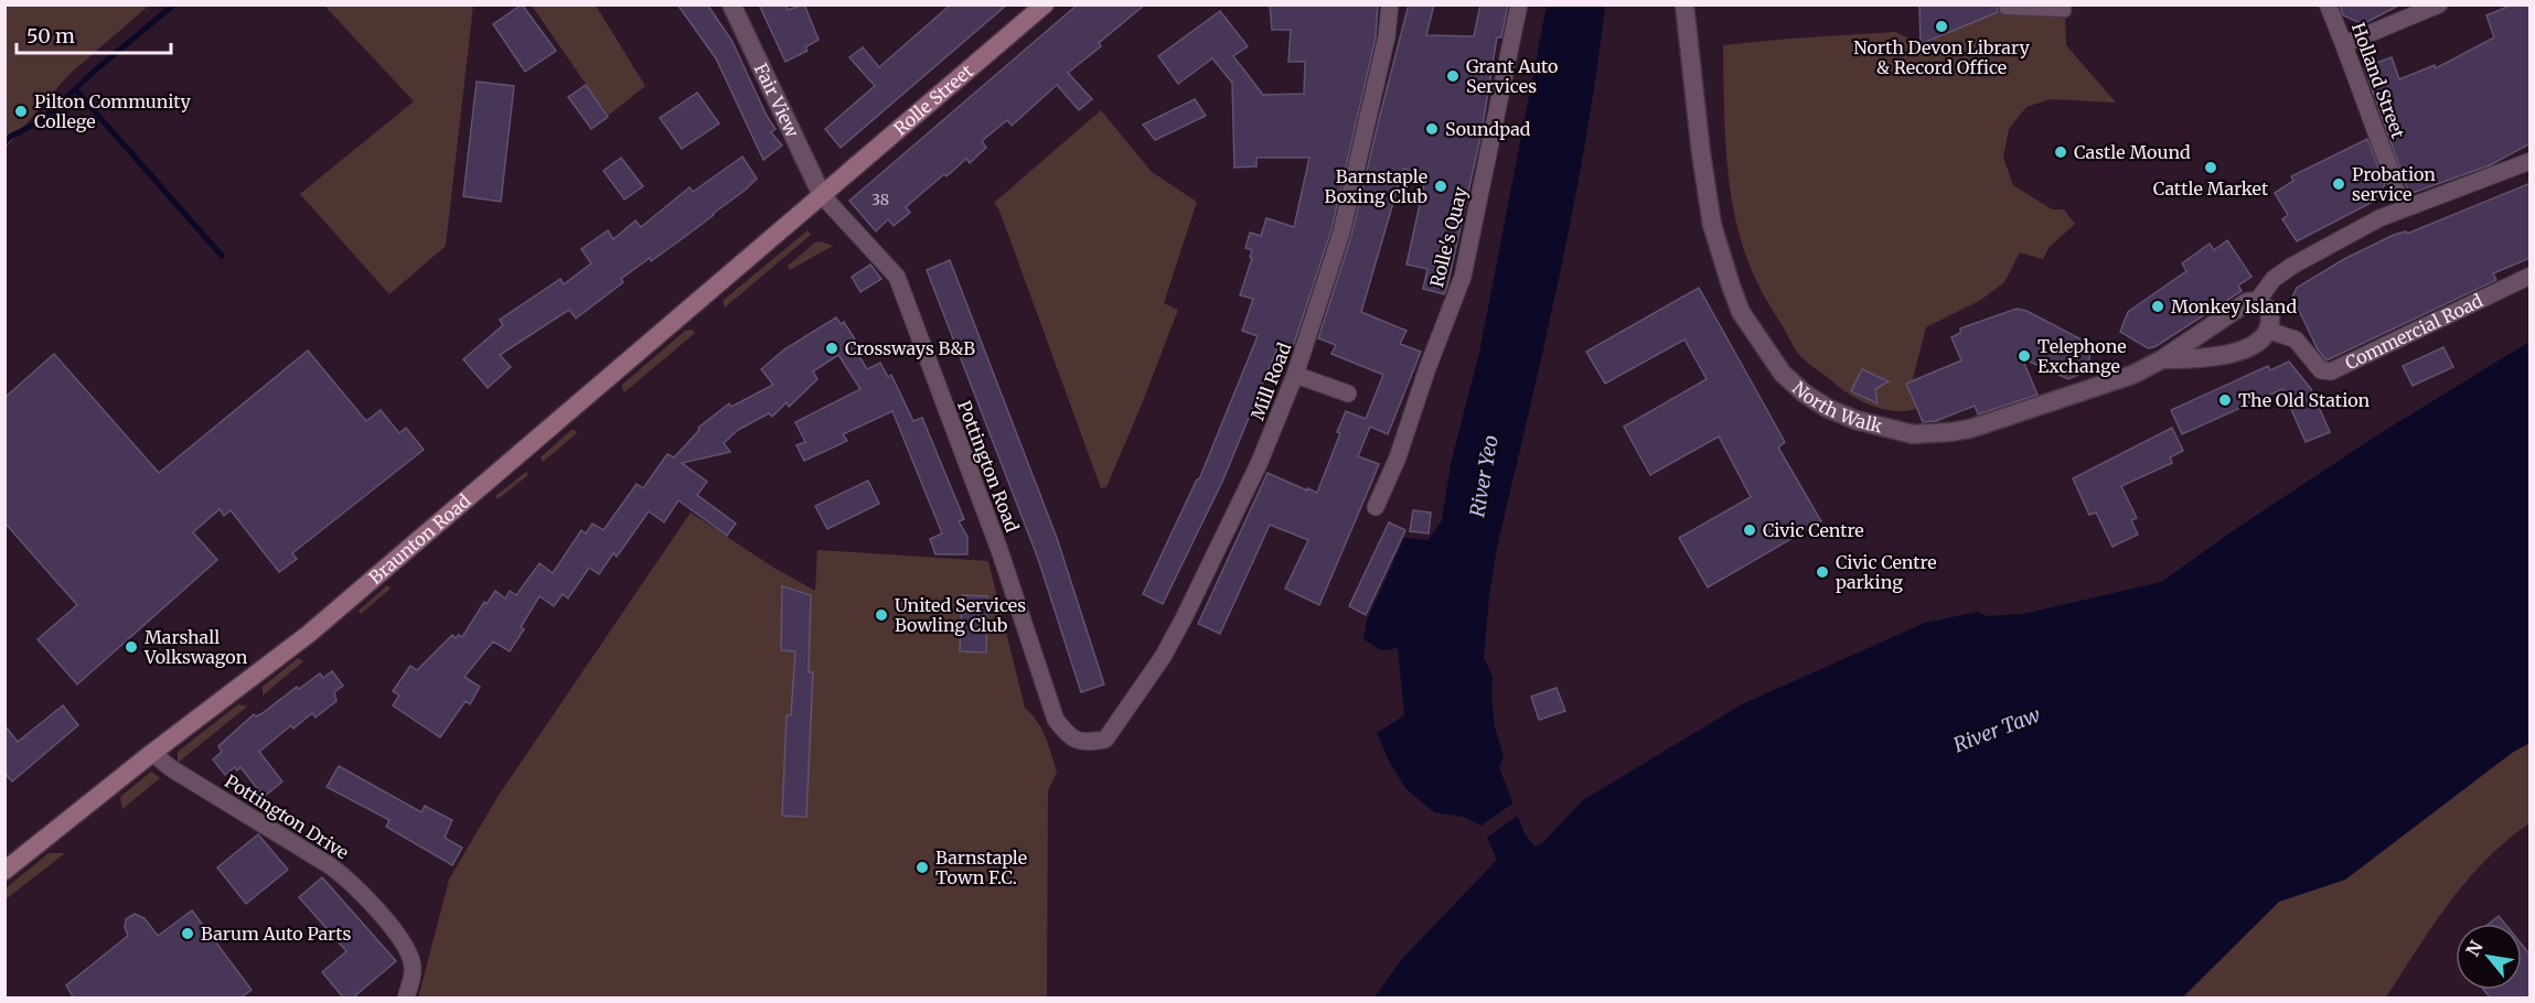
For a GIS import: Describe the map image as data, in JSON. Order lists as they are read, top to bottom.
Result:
{
  "streets": {
    "main road": ["Rolle Street", "Braunton Road"],
    "street": [
      "Holland Street",
      "Fair View",
      "Rolle's Quay",
      "Commercial Road",
      "Mill Road",
      "North Walk",
      "Pottington Road",
      "Pottington Drive"
    ]
  },
  "crossings": [
    ["Fair View", "Rolle Street"],
    ["Fair View", "Pottington Road"],
    ["Fair View", "Braunton Road"],
    ["Rolle Street", "Pottington Road"],
    ["Rolle Street", "Braunton Road"],
    ["Mill Road", "Pottington Road"],
    ["Pottington Road", "Braunton Road"],
    ["Braunton Road", "Pottington Drive"]
  ],
  "water": ["River Yeo", "River Taw"],
  "places": [
    "North Devon Library & Record Office",
    "Grant Auto Services",
    "Pilton Community College",
    "Soundpad",
    "Castle Mound",
    "Cattle Market",
    "Probation service",
    "Barnstaple Boxing Club",
    "Monkey Island",
    "Crossways B&B",
    "Telephone Exchange",
    "The Old Station",
    "Civic Centre",
    "Civic Centre parking",
    "United Services Bowling Club",
    "Marshall Volkswagon",
    "Barnstaple Town F.C.",
    "Barum Auto Parts"
  ],
  "house_numbers": ["38"],
  "scale_bar": "50 m",
  "north": "top left"
}
